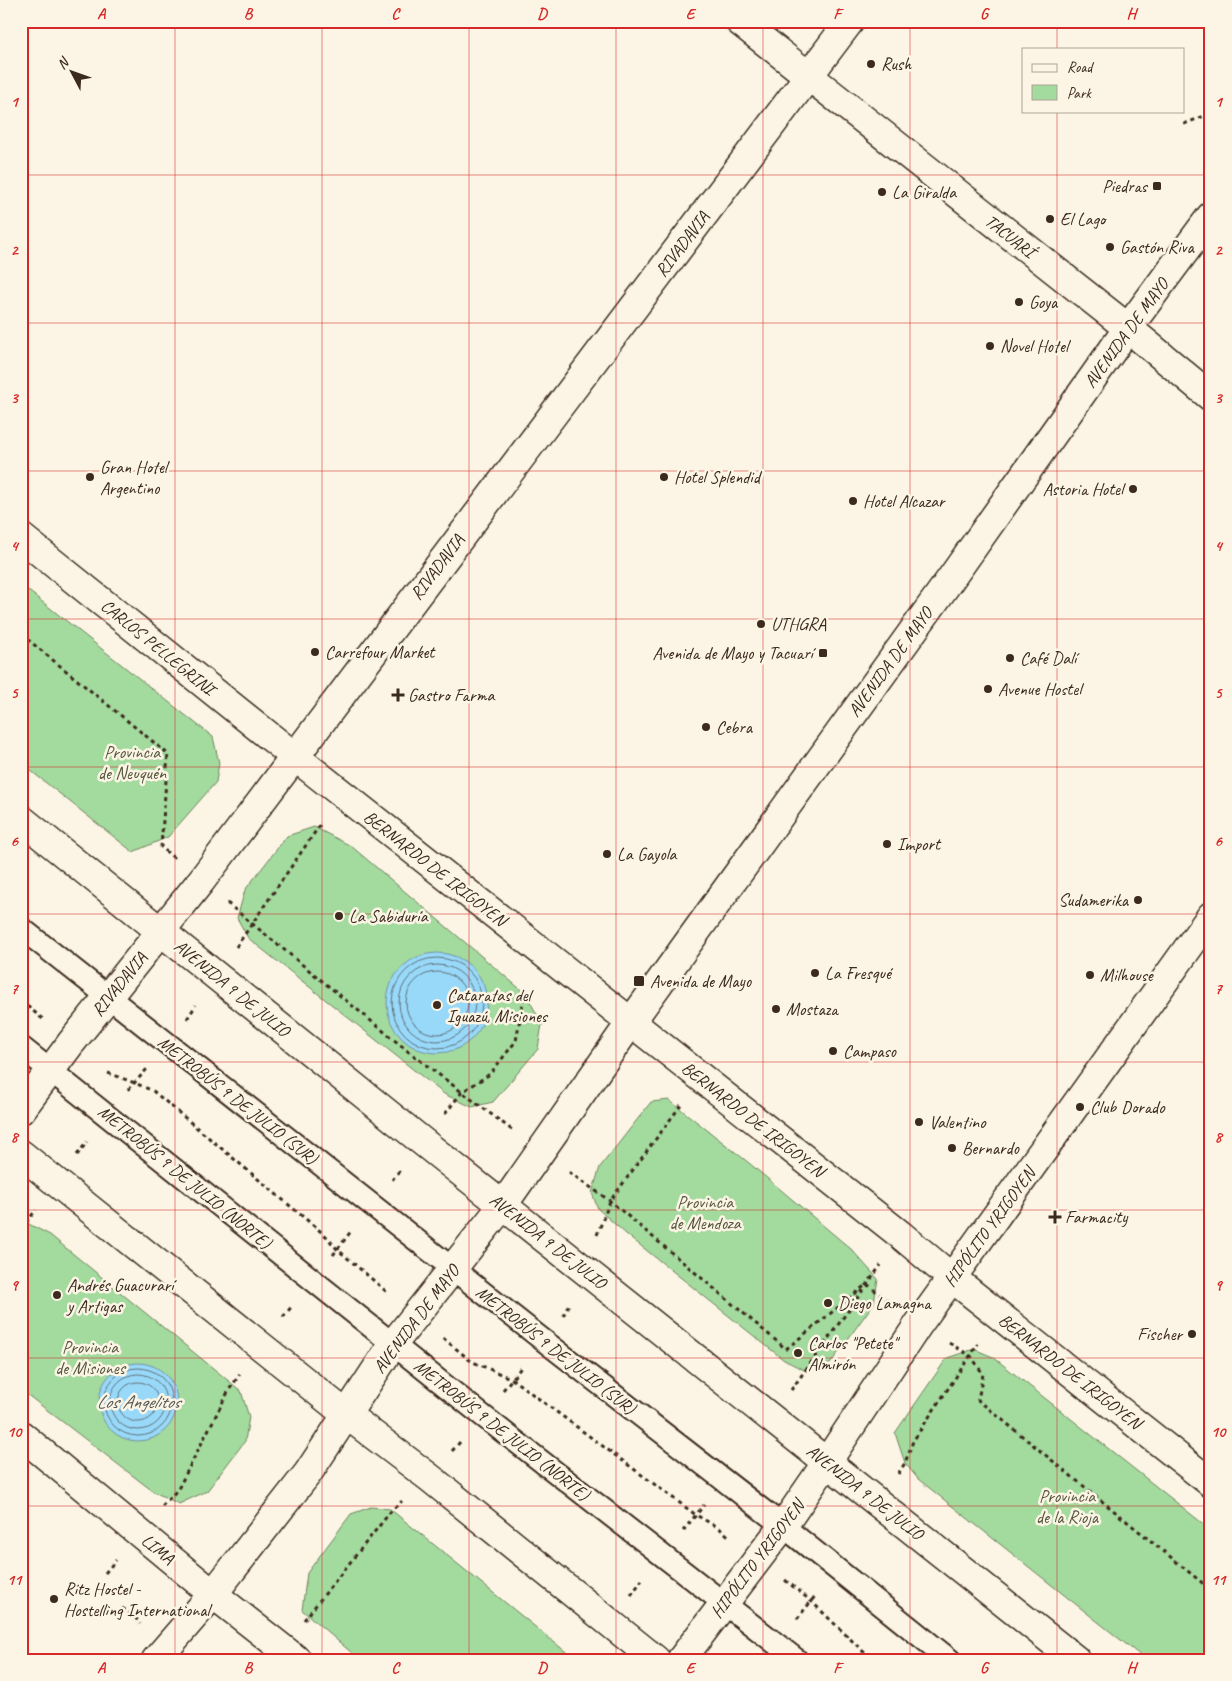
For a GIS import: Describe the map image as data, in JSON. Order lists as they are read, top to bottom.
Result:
{
  "streets": {
    "main road": [
      "TACUARÍ",
      "RIVADAVIA",
      "AVENIDA DE MAYO",
      "CARLOS PELLEGRINI",
      "BERNARDO DE IRIGOYEN",
      "AVENIDA 9 DE JULIO",
      "HIPÓLITO YRIGOYEN",
      "LIMA"
    ],
    "lane": ["METROBÚS 9 DE JULIO (SUR)", "METROBÚS 9 DE JULIO (NORTE)"]
  },
  "crossings": [
    ["TACUARÍ", "RIVADAVIA"],
    ["TACUARÍ", "AVENIDA DE MAYO"],
    ["RIVADAVIA", "CARLOS PELLEGRINI"],
    ["RIVADAVIA", "BERNARDO DE IRIGOYEN"],
    ["RIVADAVIA", "AVENIDA 9 DE JULIO"],
    ["RIVADAVIA", "METROBÚS 9 DE JULIO (SUR)"],
    ["RIVADAVIA", "METROBÚS 9 DE JULIO (NORTE)"],
    ["AVENIDA DE MAYO", "BERNARDO DE IRIGOYEN"],
    ["AVENIDA DE MAYO", "AVENIDA 9 DE JULIO"],
    ["AVENIDA DE MAYO", "METROBÚS 9 DE JULIO (SUR)"],
    ["AVENIDA DE MAYO", "METROBÚS 9 DE JULIO (NORTE)"],
    ["AVENIDA DE MAYO", "LIMA"],
    ["CARLOS PELLEGRINI", "BERNARDO DE IRIGOYEN"],
    ["BERNARDO DE IRIGOYEN", "HIPÓLITO YRIGOYEN"],
    ["AVENIDA 9 DE JULIO", "HIPÓLITO YRIGOYEN"],
    ["METROBÚS 9 DE JULIO (SUR)", "HIPÓLITO YRIGOYEN"],
    ["METROBÚS 9 DE JULIO (NORTE)", "HIPÓLITO YRIGOYEN"]
  ],
  "water": ["Los Angelitos"],
  "parks": [
    "Provincia de Neuquén",
    "Provincia de Mendoza",
    "Provincia de Misiones",
    "Provincia de la Rioja"
  ],
  "places": {
    "other": [
      "Rush",
      "La Giralda",
      "El Lago",
      "Gastón Riva",
      "Goya",
      "Novel Hotel",
      "Gran Hotel Argentino",
      "Hotel Splendid",
      "Astoria Hotel",
      "Hotel Alcazar",
      "UTHGRA",
      "Carrefour Market",
      "Café Dalí",
      "Avenue Hostel",
      "Cebra",
      "Import",
      "La Gayola",
      "Sudamerika",
      "La Sabiduría",
      "La Fresqué",
      "Milhouse",
      "Cataratas del Iguazú, Misiones",
      "Mostaza",
      "Campaso",
      "Club Dorado",
      "Valentino",
      "Bernardo",
      "Andrés Guacurarí y Artigas",
      "Diego Lamagna",
      "Fischer",
      "Carlos \"Petete\" Almirón",
      "Ritz Hostel - Hostelling International"
    ],
    "transit": ["Piedras", "Avenida de Mayo y Tacuarí", "Avenida de Mayo"],
    "health": ["Gastro Farma", "Farmacity"]
  },
  "legend": ["Road", "Park"],
  "north": "top left",
  "grid": {
    "columns": [
      "A",
      "B",
      "C",
      "D",
      "E",
      "F",
      "G",
      "H"
    ],
    "rows": [
      "1",
      "2",
      "3",
      "4",
      "5",
      "6",
      "7",
      "8",
      "9",
      "10",
      "11"
    ]
  }
}
